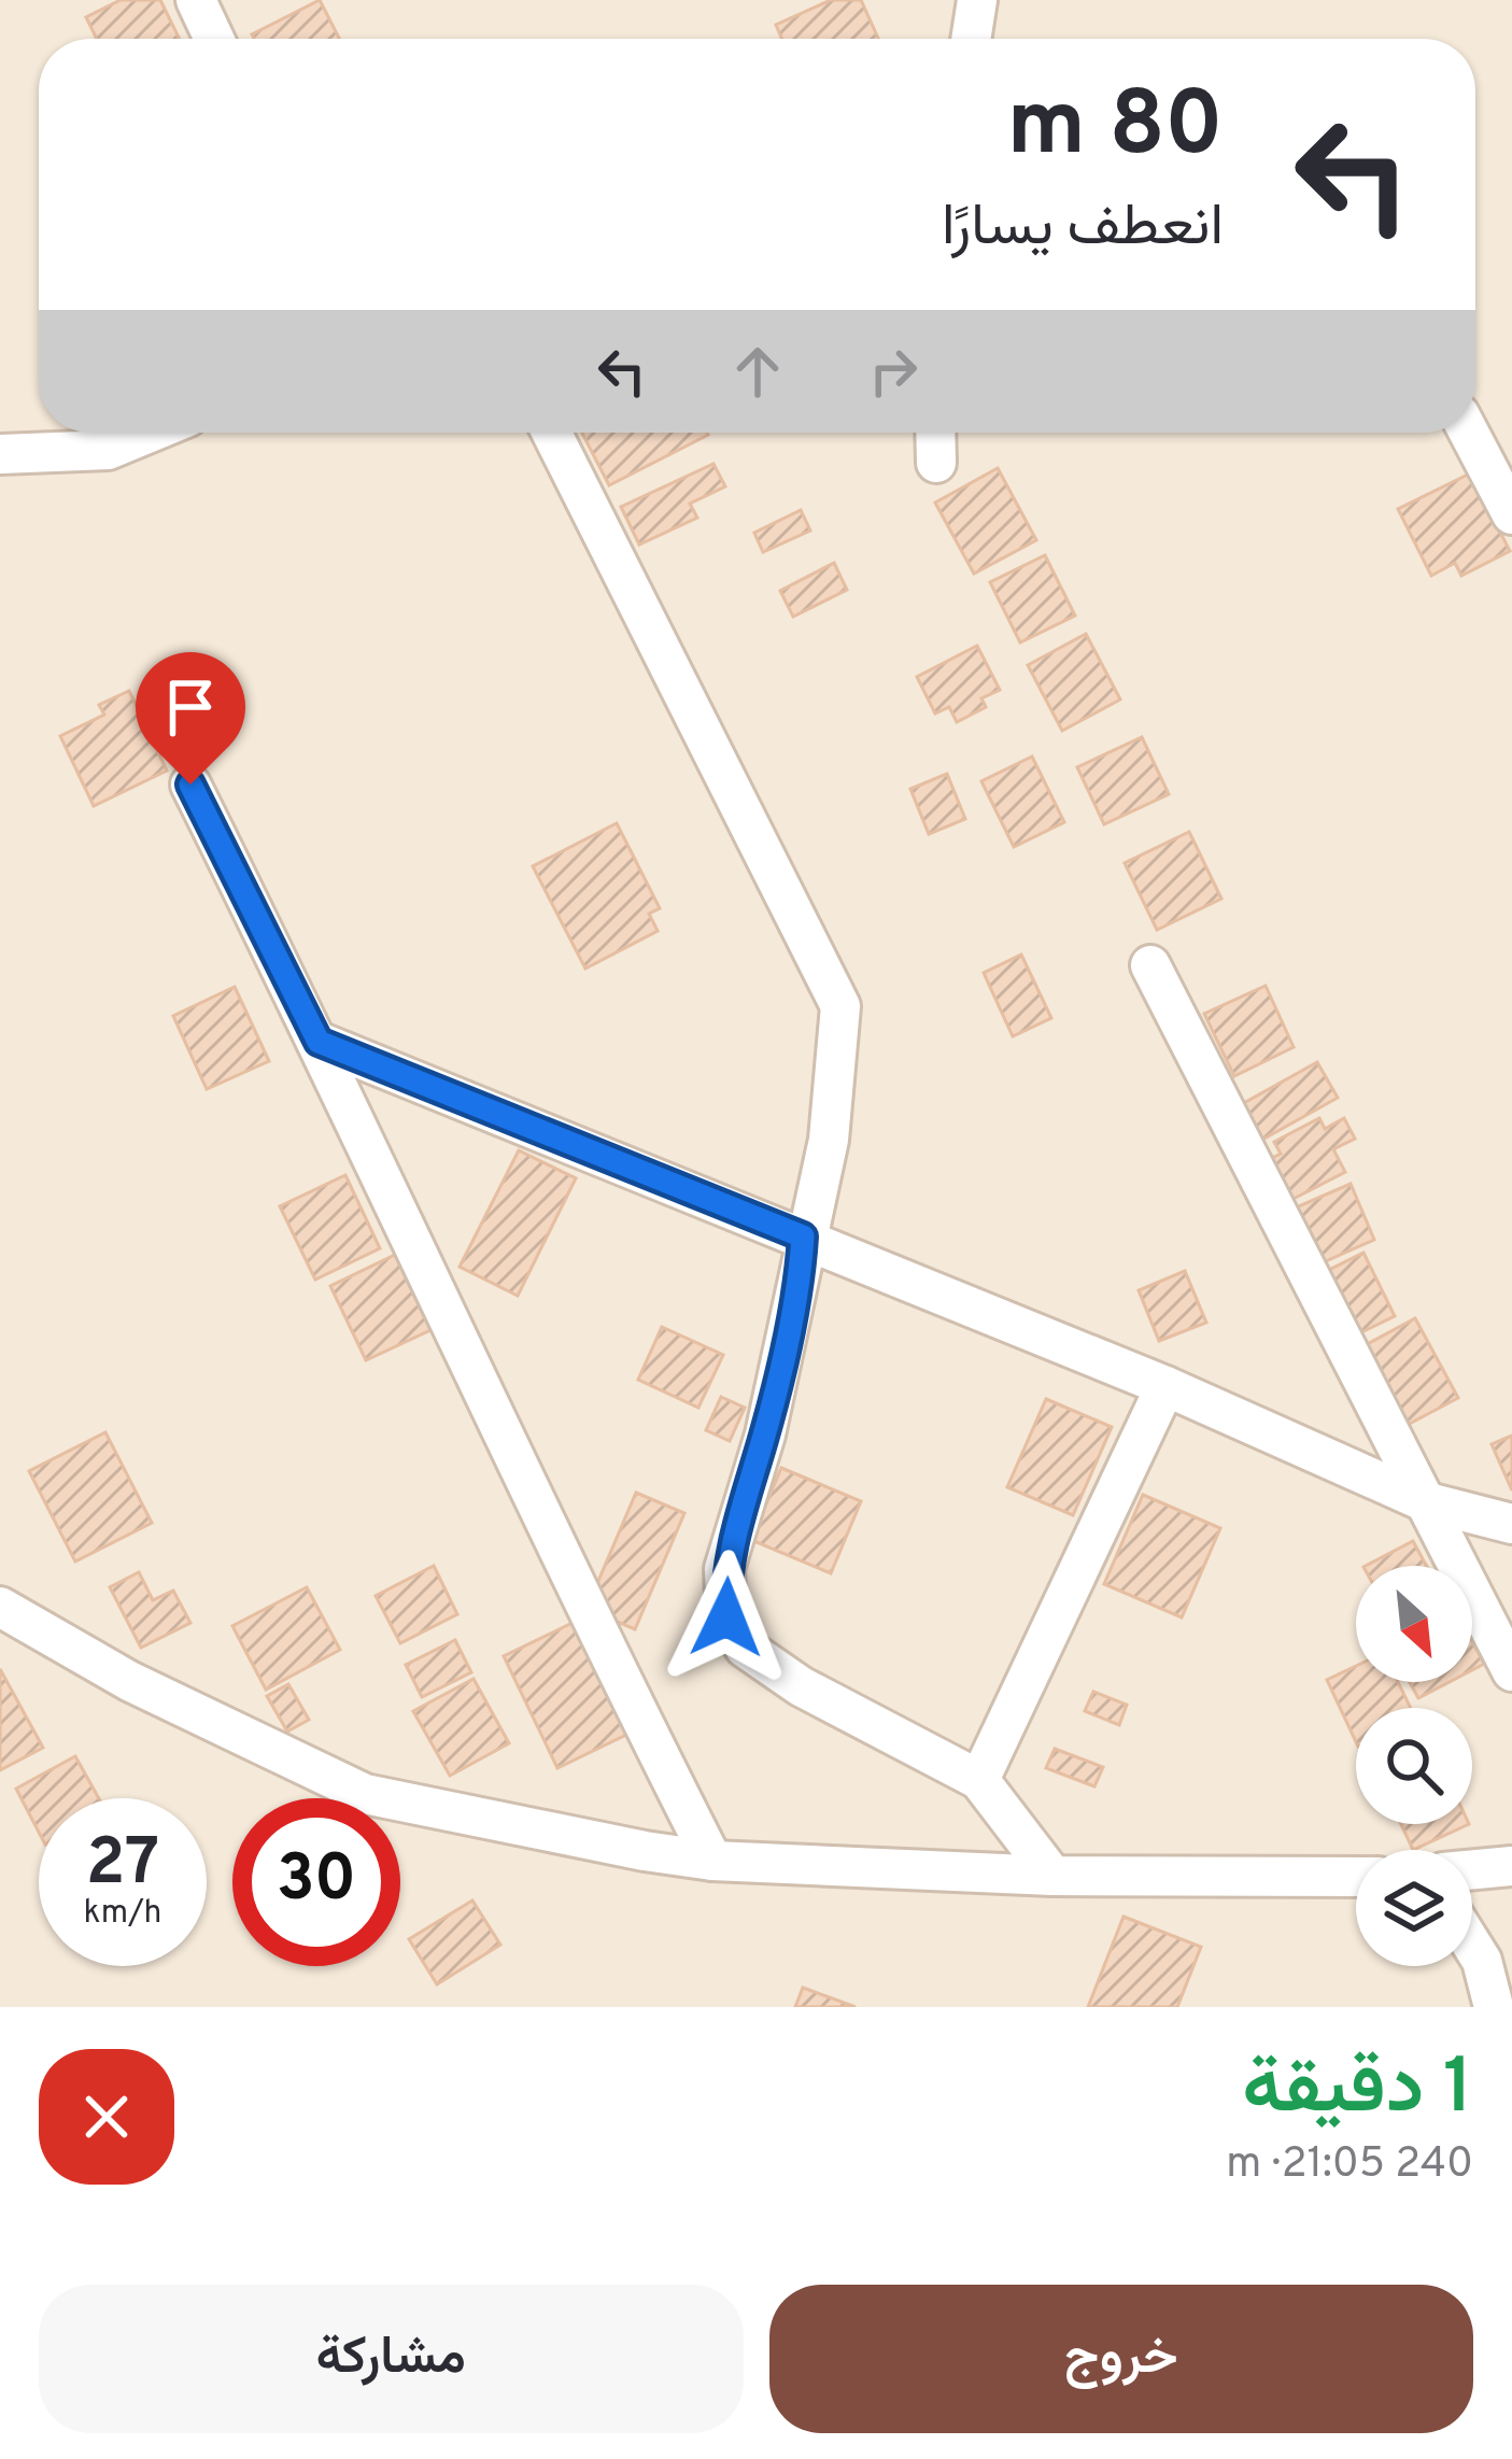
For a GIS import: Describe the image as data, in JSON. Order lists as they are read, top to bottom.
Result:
{
  "north": "bottom right",
  "page": {
    "turn": ["80 m", "انعطف يسارًا"],
    "speed": "27 km/h",
    "limit": "30",
    "heading": ["1 دقيقة", "240 m · 21:05"],
    "buttons": ["خروج", "مشاركة"]
  }
}
